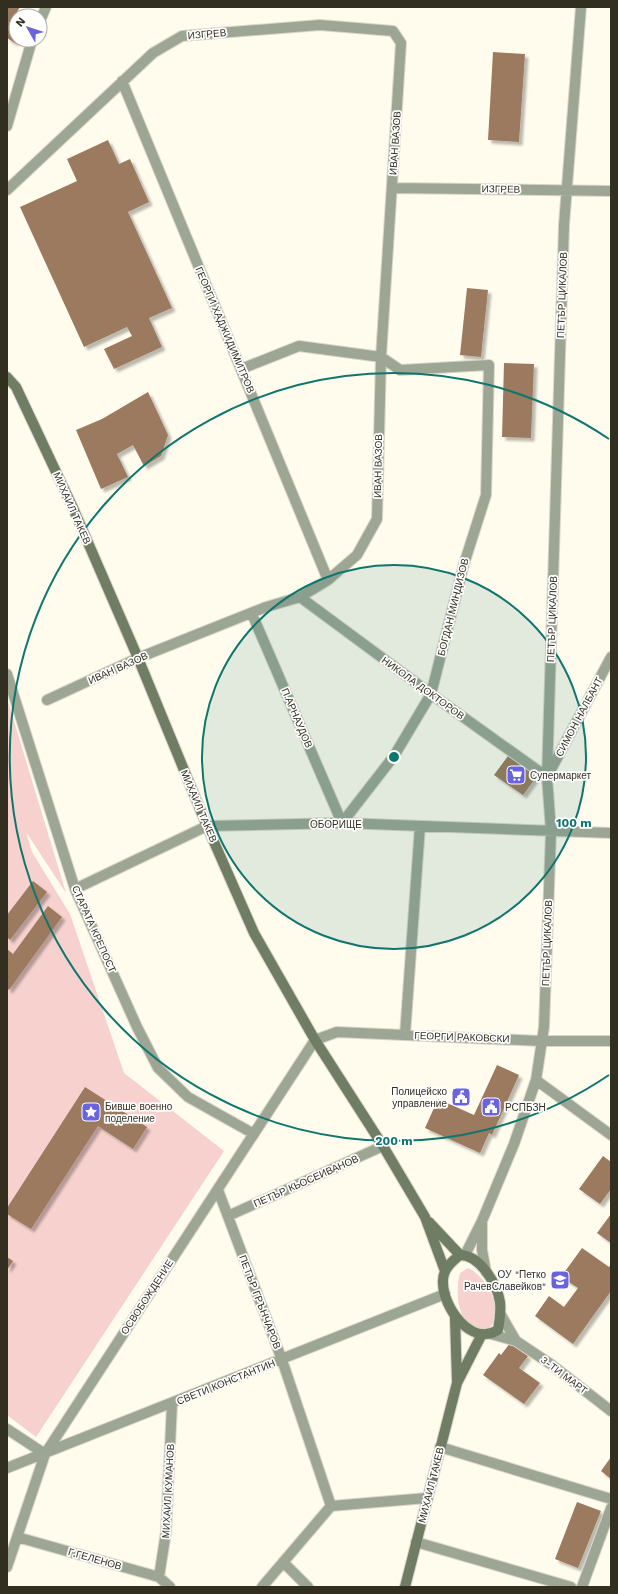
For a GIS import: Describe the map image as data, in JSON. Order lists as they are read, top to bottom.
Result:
{
  "streets": {
    "main road": ["МИХАИЛ ТАКЕВ"],
    "street": [
      "ИЗГРЕВ",
      "ИВАН ВАЗОВ",
      "ПЕТЪР ЦИКАЛОВ",
      "ГЕОРГИ ХАДЖИДИМИТРОВ",
      "БОГДАН МИНДИЗОВ",
      "НИКОЛА ДОКТОРОВ",
      "СИМОН НАЛБАНТ",
      "П.АРНАУДОВ",
      "ОБОРИЩЕ",
      "СТАРАТА КРЕПОСТ",
      "ГЕОРГИ РАКОВСКИ",
      "ПЕТЪР КЬОСЕИВАНОВ",
      "ОСВОБОЖДЕНИЕ",
      "ПЕТЪР ГРЪНЧАРОВ",
      "3-ТИ МАРТ",
      "СВЕТИ КОНСТАНТИН",
      "МИХАИЛ КУМАНОВ",
      "Г.ГЕЛЕНОВ"
    ]
  },
  "crossings": [
    ["ИЗГРЕВ", "ИВАН ВАЗОВ"],
    ["ИЗГРЕВ", "ПЕТЪР ЦИКАЛОВ"],
    ["ИЗГРЕВ", "ГЕОРГИ ХАДЖИДИМИТРОВ"],
    ["ИВАН ВАЗОВ", "ГЕОРГИ ХАДЖИДИМИТРОВ"],
    ["ИВАН ВАЗОВ", "МИХАИЛ ТАКЕВ"],
    ["ИВАН ВАЗОВ", "БОГДАН МИНДИЗОВ"],
    ["ИВАН ВАЗОВ", "НИКОЛА ДОКТОРОВ"],
    ["ИВАН ВАЗОВ", "П.АРНАУДОВ"],
    ["ПЕТЪР ЦИКАЛОВ", "МИХАИЛ ТАКЕВ"],
    ["ПЕТЪР ЦИКАЛОВ", "НИКОЛА ДОКТОРОВ"],
    ["ПЕТЪР ЦИКАЛОВ", "СИМОН НАЛБАНТ"],
    ["ПЕТЪР ЦИКАЛОВ", "ОБОРИЩЕ"],
    ["ПЕТЪР ЦИКАЛОВ", "ГЕОРГИ РАКОВСКИ"],
    ["ПЕТЪР ЦИКАЛОВ", "СВЕТИ КОНСТАНТИН"],
    ["МИХАИЛ ТАКЕВ", "ОБОРИЩЕ"],
    ["МИХАИЛ ТАКЕВ", "ГЕОРГИ РАКОВСКИ"],
    ["МИХАИЛ ТАКЕВ", "ПЕТЪР КЬОСЕИВАНОВ"],
    ["МИХАИЛ ТАКЕВ", "ОСВОБОЖДЕНИЕ"],
    ["МИХАИЛ ТАКЕВ", "СВЕТИ КОНСТАНТИН"],
    ["БОГДАН МИНДИЗОВ", "НИКОЛА ДОКТОРОВ"],
    ["БОГДАН МИНДИЗОВ", "П.АРНАУДОВ"],
    ["БОГДАН МИНДИЗОВ", "ОБОРИЩЕ"],
    ["НИКОЛА ДОКТОРОВ", "СИМОН НАЛБАНТ"],
    ["П.АРНАУДОВ", "ОБОРИЩЕ"],
    ["ОБОРИЩЕ", "СТАРАТА КРЕПОСТ"],
    ["СТАРАТА КРЕПОСТ", "ОСВОБОЖДЕНИЕ"],
    ["ГЕОРГИ РАКОВСКИ", "ОСВОБОЖДЕНИЕ"],
    ["ПЕТЪР КЬОСЕИВАНОВ", "ПЕТЪР ГРЪНЧАРОВ"],
    ["ОСВОБОЖДЕНИЕ", "ПЕТЪР ГРЪНЧАРОВ"],
    ["ОСВОБОЖДЕНИЕ", "СВЕТИ КОНСТАНТИН"],
    ["ОСВОБОЖДЕНИЕ", "Г.ГЕЛЕНОВ"],
    ["ПЕТЪР ГРЪНЧАРОВ", "СВЕТИ КОНСТАНТИН"],
    ["СВЕТИ КОНСТАНТИН", "МИХАИЛ КУМАНОВ"],
    ["МИХАИЛ КУМАНОВ", "Г.ГЕЛЕНОВ"]
  ],
  "places": {
    "supermarket": ["Супермаркет"],
    "public building": ["Полицейско управление", "РСПБЗН"],
    "place": ["Бивше военно поделение"],
    "school or university": ["ОУ \"Петко РачевСлавейков\""]
  },
  "north": "top left",
  "rings": ["100 m", "200 m"]
}
